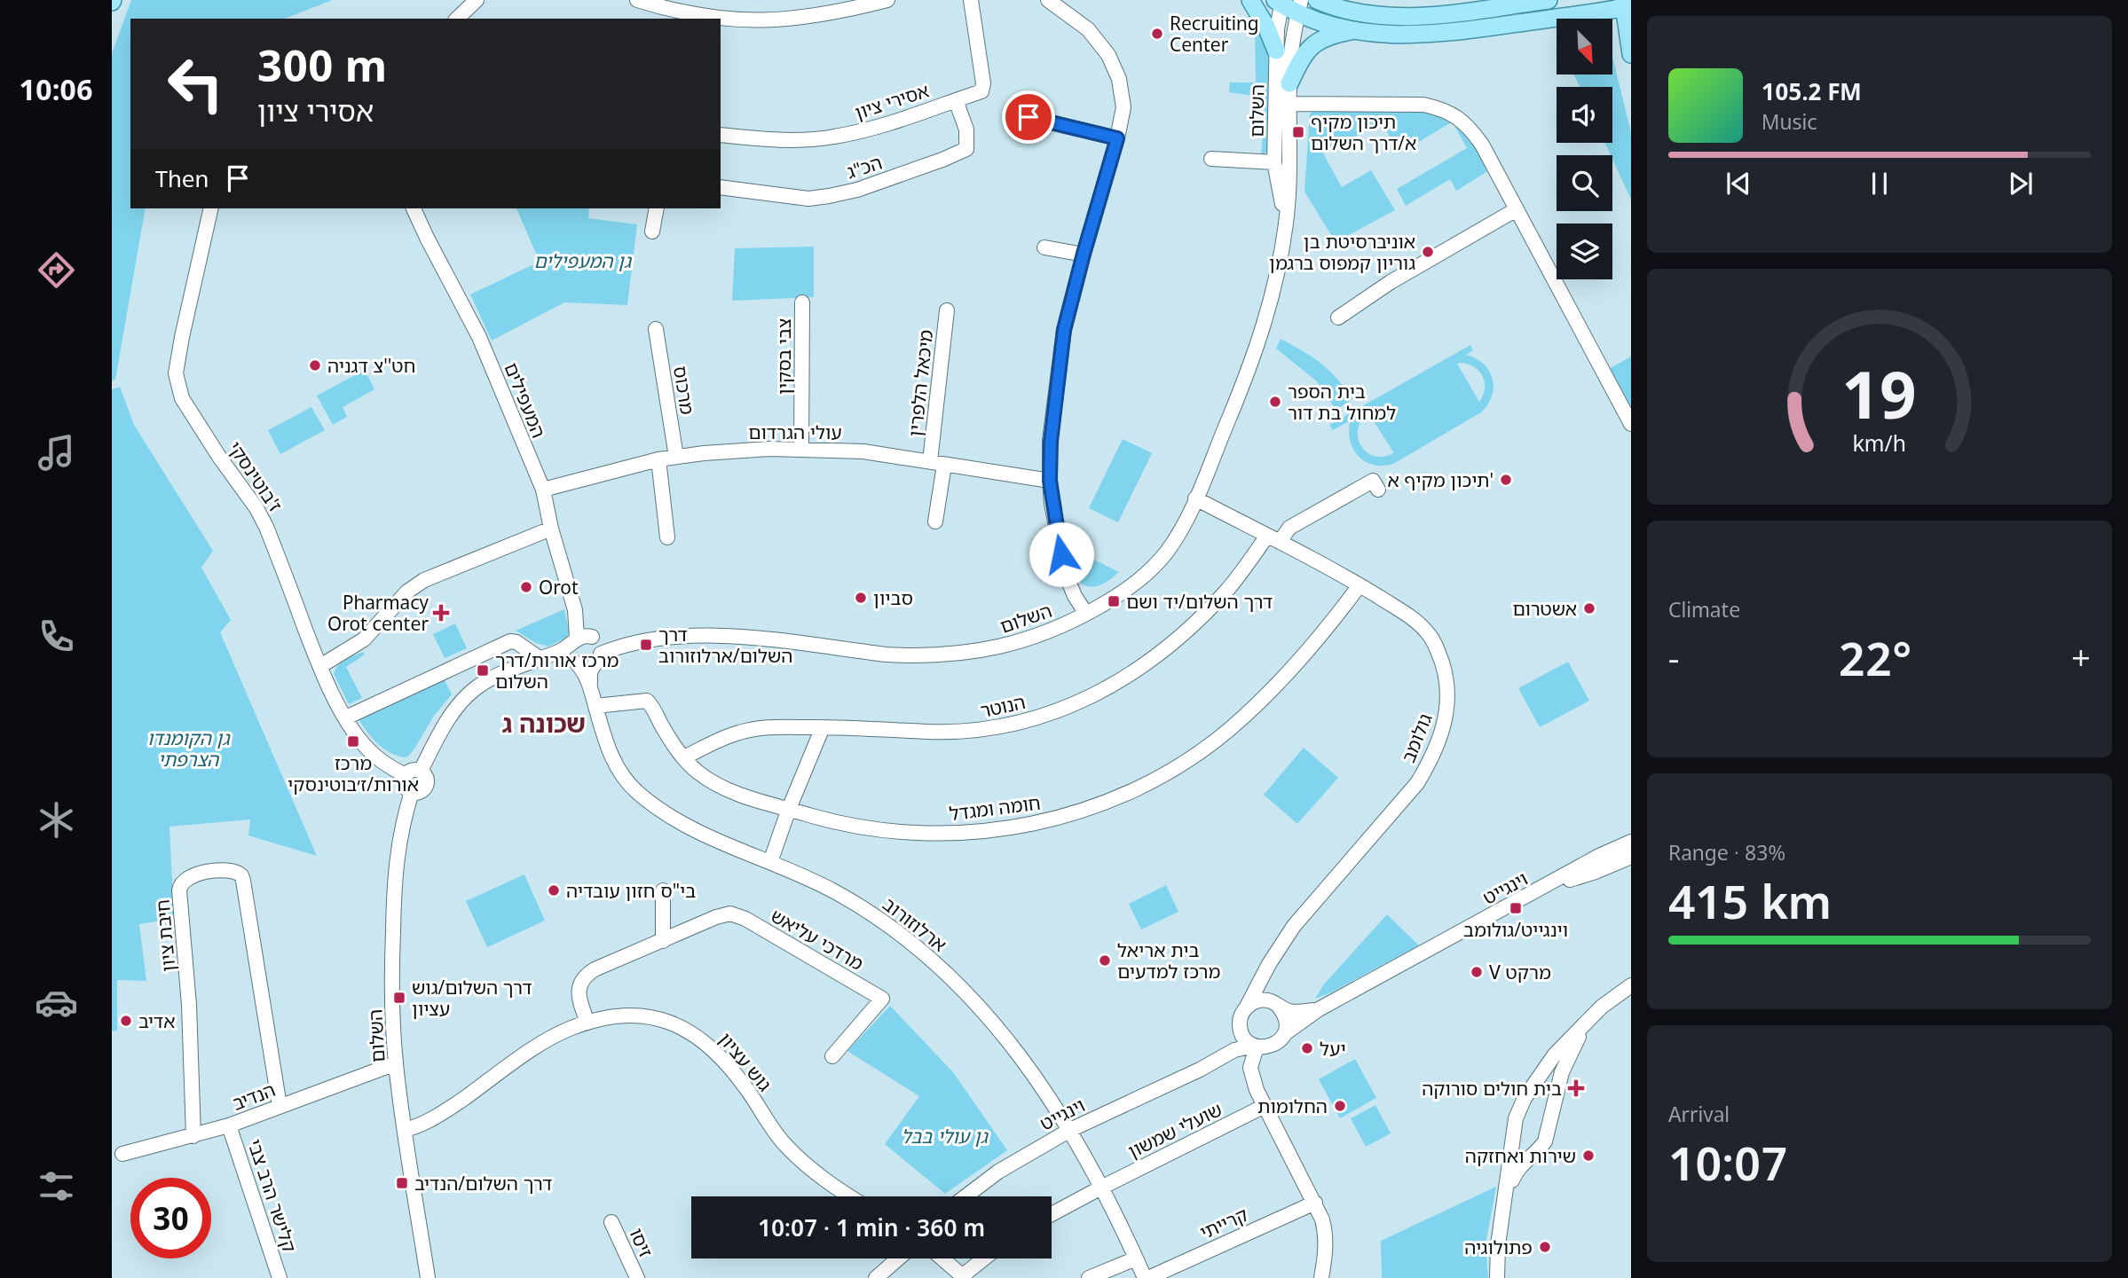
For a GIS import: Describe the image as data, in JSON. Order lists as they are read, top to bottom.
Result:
{
  "streets": {
    "street": [
      "אסירי ציון",
      "השלום",
      "הכ\"ג",
      "צבי בסקין",
      "מיכאל הלפרין",
      "מרכוס",
      "המעפילים",
      "עולי הגרדום",
      "ז'בוטינסקי",
      "הנוטר",
      "גולומב",
      "חומה ומגדל",
      "וינגייט",
      "ארלוזורוב",
      "חיבת ציון",
      "מרדכי עליאש",
      "גוש עציון",
      "הנדיב",
      "שועלי שמשון",
      "קלישר הרב צבי",
      "קרייתי",
      "זיסו"
    ]
  },
  "crossings": [
    ["אסירי ציון", "הכ\"ג"],
    ["השלום", "המעפילים"],
    ["השלום", "ז'בוטינסקי"],
    ["השלום", "גולומב"],
    ["השלום", "ארלוזורוב"],
    ["השלום", "גוש עציון"],
    ["השלום", "הנדיב"],
    ["צבי בסקין", "עולי הגרדום"],
    ["מיכאל הלפרין", "עולי הגרדום"],
    ["מרכוס", "עולי הגרדום"],
    ["המעפילים", "עולי הגרדום"],
    ["המעפילים", "ארלוזורוב"],
    ["הנוטר", "גולומב"],
    ["הנוטר", "חומה ומגדל"],
    ["גולומב", "חומה ומגדל"],
    ["גולומב", "וינגייט"],
    ["חומה ומגדל", "ארלוזורוב"],
    ["וינגייט", "ארלוזורוב"],
    ["ארלוזורוב", "שועלי שמשון"],
    ["ארלוזורוב", "קרייתי"],
    ["חיבת ציון", "הנדיב"],
    ["מרדכי עליאש", "גוש עציון"],
    ["הנדיב", "קלישר הרב צבי"]
  ],
  "districts": ["שכונה ג"],
  "parks": ["גן המעפילים", "גן הקומנדו הצרפתי", "גן עולי בבל"],
  "places": {
    "other": [
      "Recruiting Center",
      "אוניברסיטת בן גוריון קמפוס ברגמן",
      "חט''צ דגניה",
      "בית הספר למחול בת דור",
      "תיכון מקיף א'",
      "Orot",
      "סביון",
      "אשטרום",
      "בי\"ס חזון עובדיה",
      "בית אריאל מרכז למדעים",
      "V מרקט",
      "אדיב",
      "יעל",
      "החלומות",
      "שירות ואחזקה",
      "פתולוגיה"
    ],
    "transit": [
      "תיכון מקיף א/דרך השלום",
      "דרך השלום/יד ושם",
      "דרך השלום/ארלוזורוב",
      "מרכז אורות/דרך השלום",
      "מרכז אורות/ז׳בוטינסקי",
      "וינגייט/גולומב",
      "דרך השלום/גוש עציון",
      "דרך השלום/הנדיב"
    ],
    "health": ["Pharmacy Orot center", "בית חולים סורוקה"]
  },
  "north": "bottom right",
  "page": {
    "tabs": "10:06",
    "turn": ["300 m", "אסירי ציון"],
    "song": ["105.2 FM", "Music"],
    "then": "Then",
    "tile": [
      "Climate",
      ["Range · 83%", "415 km"],
      ["Arrival", "10:07"]
    ],
    "heat": ["−", "22°", "+"],
    "limit": "30",
    "trip": "10:07 · 1 min · 360 m",
    "gauge": ["19", "km/h"]
  }
}
